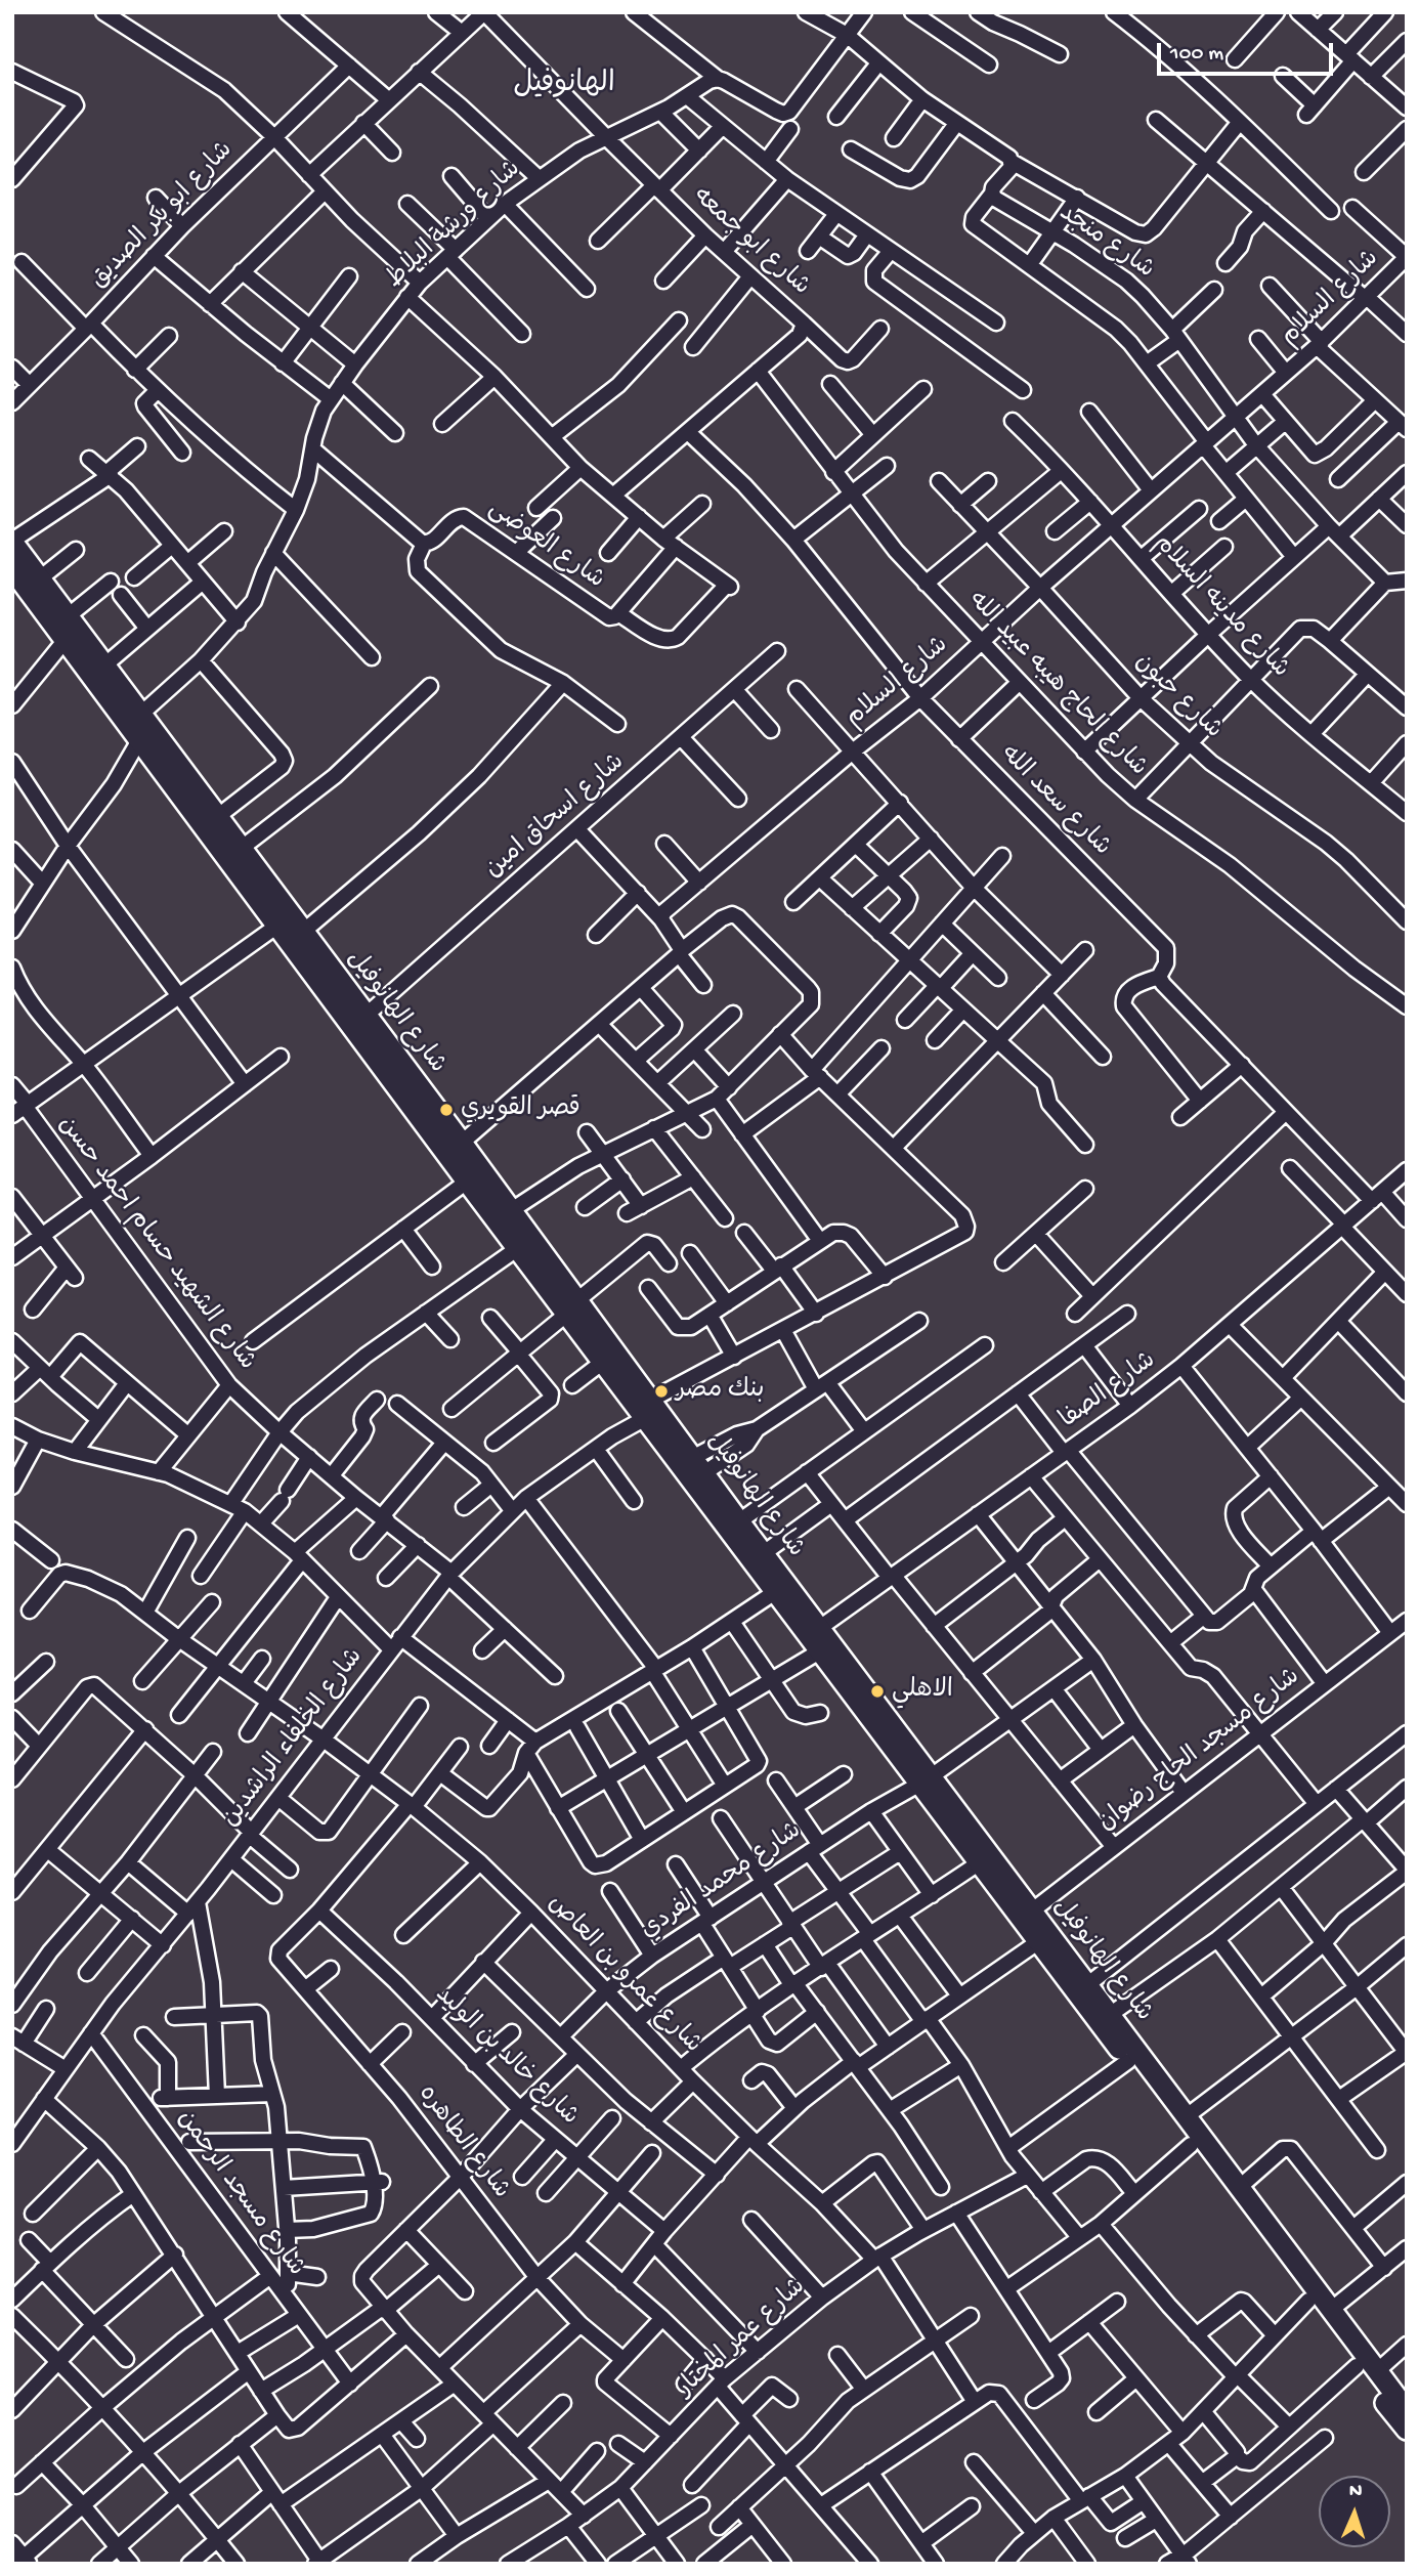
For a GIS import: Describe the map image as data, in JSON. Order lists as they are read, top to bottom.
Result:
{
  "streets": {
    "street": [
      "شارع ابو بكر الصديق",
      "شارع ورشة البلاط",
      "شارع ابو جمعه",
      "شارع منجد",
      "شارع السلام",
      "شارع العوضى",
      "شارع مدينه السلام",
      "شارع الحاج هيبه عبيد الله",
      "شارع حبون",
      "شارع سعد الله",
      "شارع اسحاق امين",
      "شارع الهانوفيل",
      "شارع الشهيد حسام احمد حسن",
      "شارع الصفا",
      "شارع الخلفاء الراشدين",
      "شارع مسجد الحاج رضوان",
      "شارع محمد الفردي",
      "شارع عمرو بن العاص",
      "شارع خالد بن الوليد",
      "شارع الطاهره",
      "شارع مسجد الرحمن",
      "شارع عمر المختار"
    ]
  },
  "crossings": [
    ["شارع ورشة البلاط", "شارع ابو جمعه"],
    ["شارع ورشة البلاط", "شارع الهانوفيل"],
    ["شارع ابو جمعه", "شارع الحاج هيبه عبيد الله"],
    ["شارع ابو جمعه", "شارع سعد الله"],
    ["شارع منجد", "شارع السلام"],
    ["شارع السلام", "شارع مدينه السلام"],
    ["شارع السلام", "شارع الحاج هيبه عبيد الله"],
    ["شارع السلام", "شارع حبون"],
    ["شارع السلام", "شارع سعد الله"],
    ["شارع اسحاق امين", "شارع الهانوفيل"],
    ["شارع الهانوفيل", "شارع الصفا"],
    ["شارع الهانوفيل", "شارع الخلفاء الراشدين"],
    ["شارع الهانوفيل", "شارع مسجد الحاج رضوان"],
    ["شارع الهانوفيل", "شارع محمد الفردي"],
    ["شارع الشهيد حسام احمد حسن", "شارع الخلفاء الراشدين"],
    ["شارع الخلفاء الراشدين", "شارع عمرو بن العاص"],
    ["شارع الخلفاء الراشدين", "شارع مسجد الرحمن"],
    ["شارع محمد الفردي", "شارع عمرو بن العاص"],
    ["شارع عمرو بن العاص", "شارع عمر المختار"],
    ["شارع خالد بن الوليد", "شارع الطاهره"]
  ],
  "districts": ["الهانوفيل"],
  "places": ["قصر القويري", "بنك مصر", "الاهلي"],
  "scale_bar": "100 m",
  "north": "top"
}
